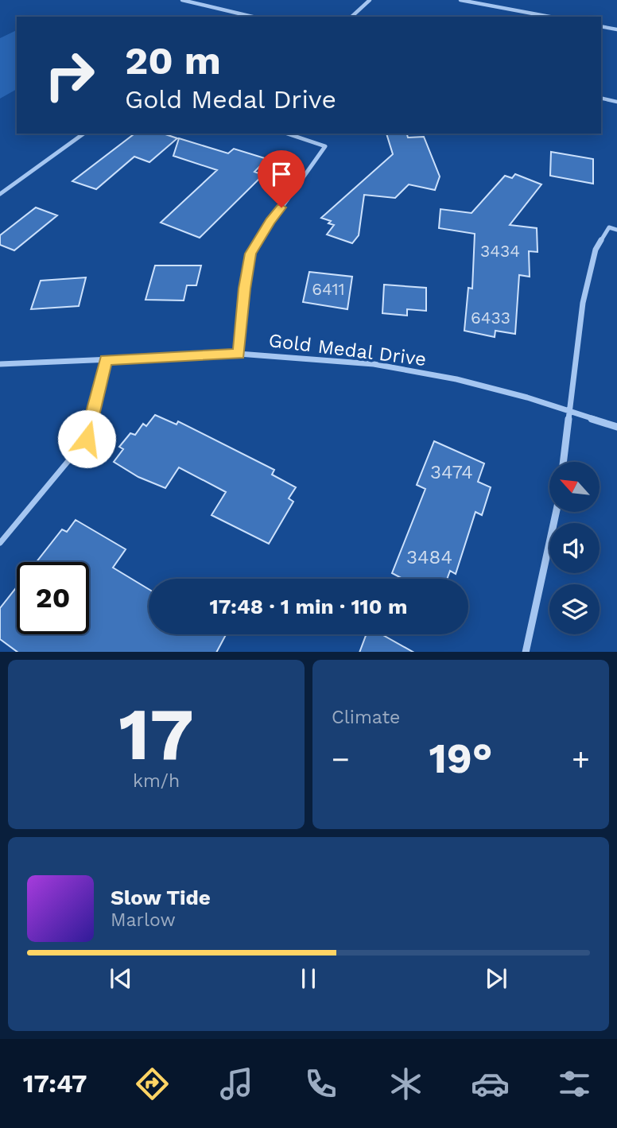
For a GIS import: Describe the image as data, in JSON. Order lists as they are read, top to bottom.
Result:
{
  "streets": {
    "street": ["Gold Medal Drive"]
  },
  "house_numbers": [
    "3434",
    "6411",
    "6433",
    "3474",
    "3484"
  ],
  "north": "top left",
  "page": {
    "turn": ["20 m", "Gold Medal Drive"],
    "limit": "20",
    "trip": "17:48 · 1 min · 110 m",
    "tile": [
      ["17", "km/h"],
      "Climate"
    ],
    "heat": ["−", "19°", "+"],
    "song": ["Slow Tide", "Marlow"],
    "tabs": "17:47"
  }
}
